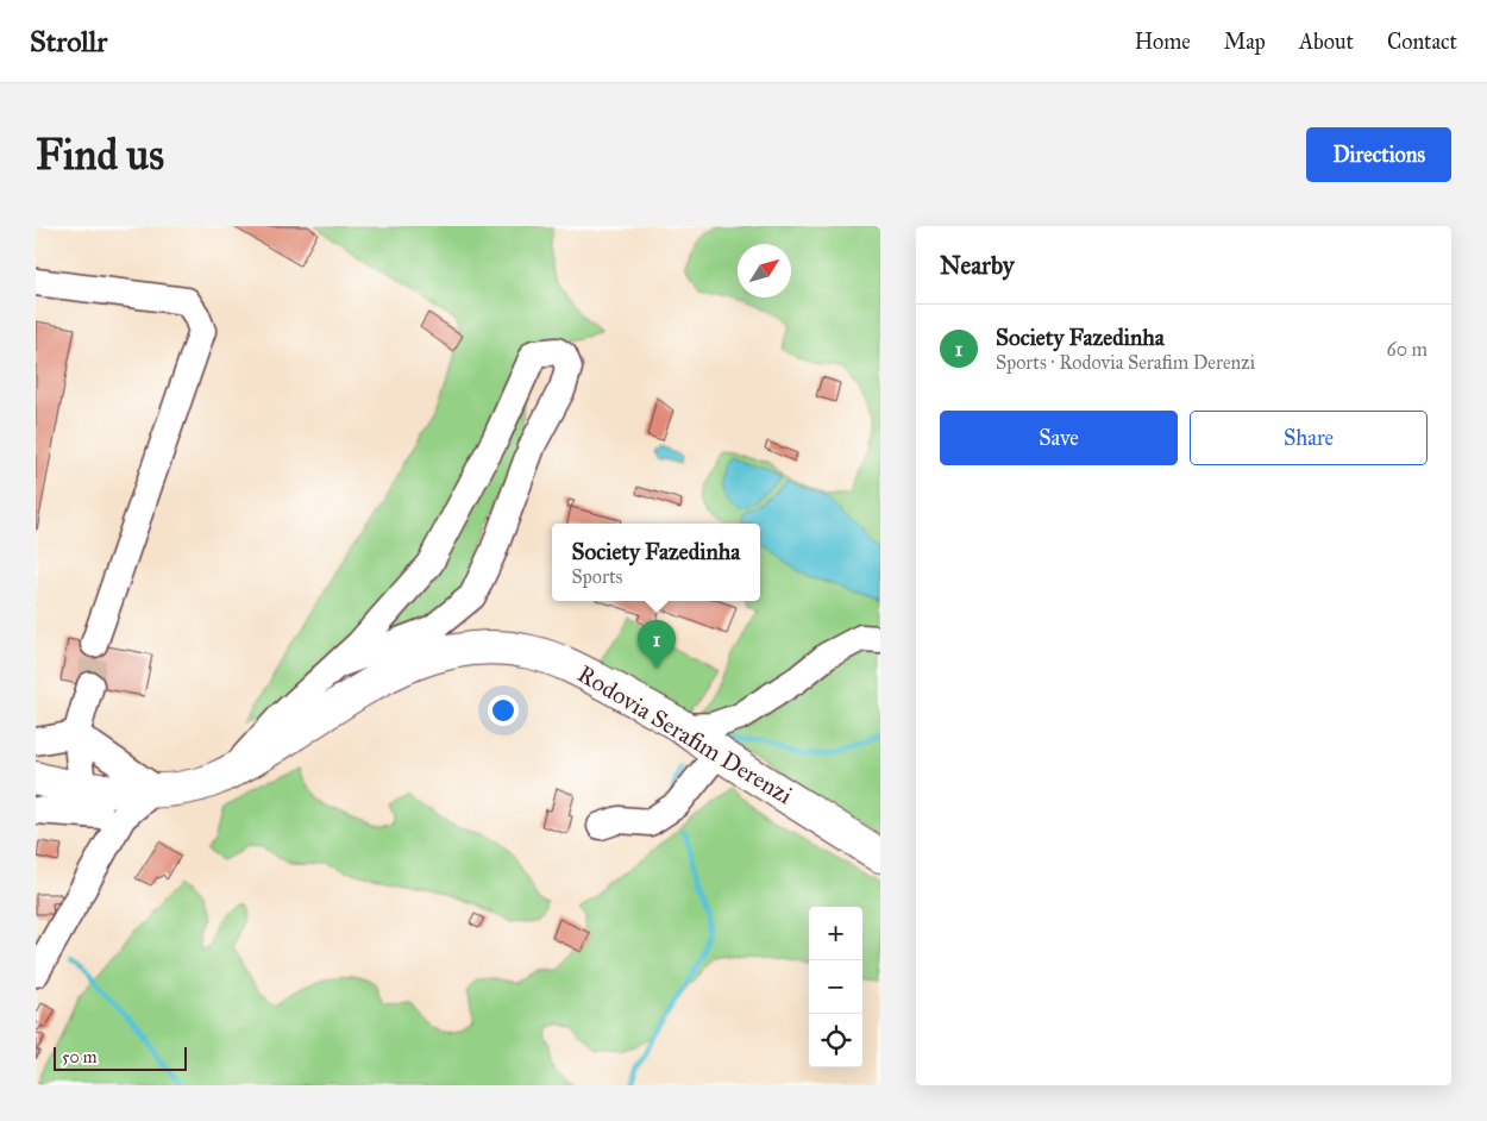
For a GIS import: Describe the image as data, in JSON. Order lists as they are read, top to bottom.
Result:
{
  "streets": {
    "main road": ["Rodovia Serafim Derenzi"]
  },
  "scale_bar": "50 m",
  "north": "top right",
  "page": {
    "header": "Strollr",
    "nav": [
      "Home",
      "Map",
      "About",
      "Contact"
    ],
    "buttons": [
      "Directions",
      ["Save", "Share"]
    ],
    "title": "Find us",
    "heading": "Nearby",
    "list": [
      {
        "mark": "1",
        "name": "Society Fazedinha",
        "note": "Sports · Rodovia Serafim Derenzi",
        "value": "60 m"
      }
    ],
    "popup": ["Society Fazedinha", "Sports"],
    "pins": "1",
    "map_buttons": ["+", "−"],
    "scale": "50 m"
  }
}
